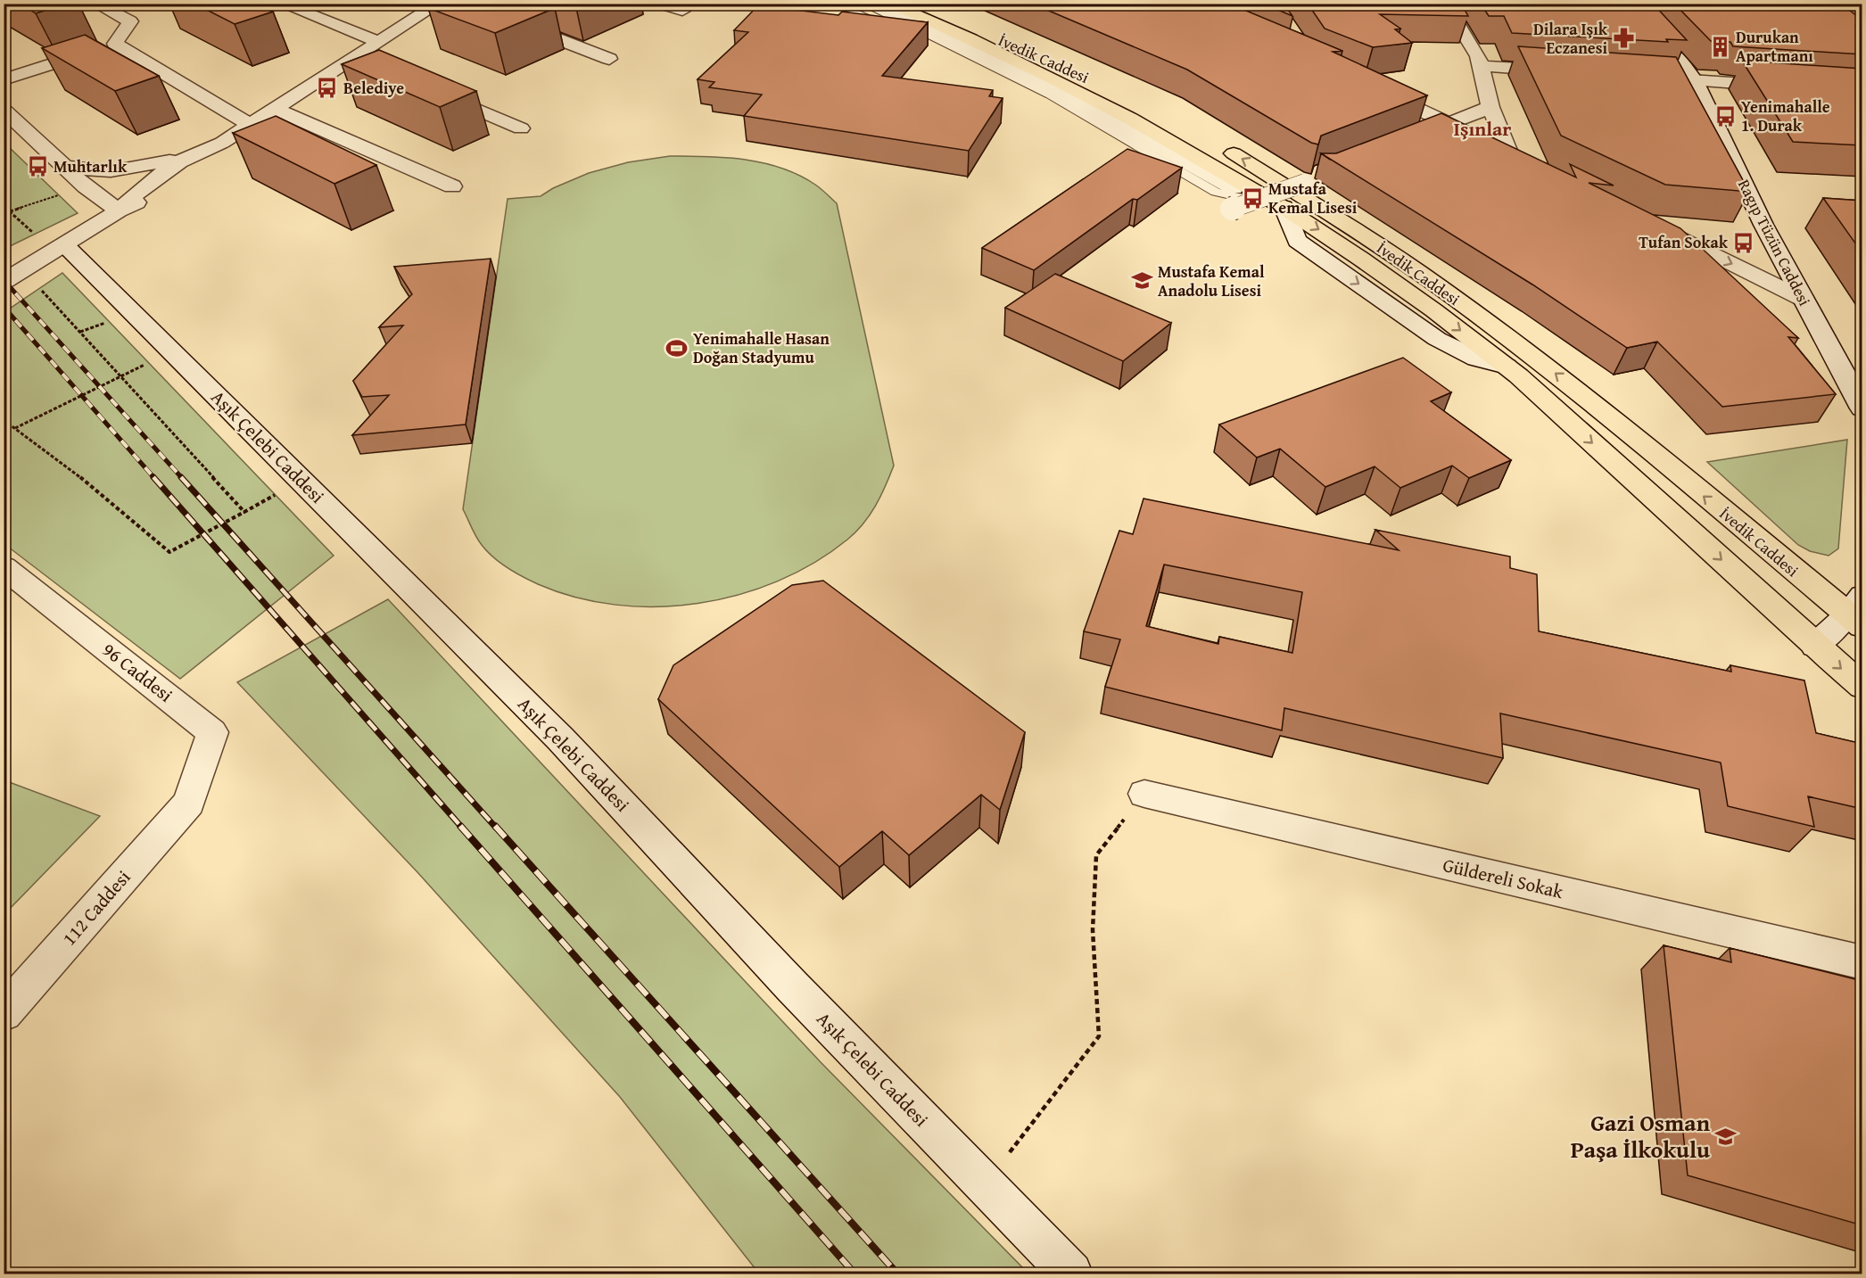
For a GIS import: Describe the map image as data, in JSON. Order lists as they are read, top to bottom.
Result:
{
  "streets": {
    "main road": ["İvedik Caddesi"],
    "street": [
      "Ragıp Tüzün Caddesi",
      "Aşık Çelebi Caddesi",
      "96 Caddesi",
      "Güldereli Sokak",
      "112 Caddesi"
    ]
  },
  "crossings": [
    ["96 Caddesi", "112 Caddesi"]
  ],
  "districts": ["Işınlar"],
  "places": {
    "pharmacy": ["Dilara Işık Eczanesi"],
    "building": ["Durukan Apartmanı"],
    "bus stop": [
      "Belediye",
      "Yenimahalle 1. Durak",
      "Muhtarlık",
      "Mustafa Kemal Lisesi",
      "Tufan Sokak"
    ],
    "school or university": ["Mustafa Kemal Anadolu Lisesi", "Gazi Osman Paşa İlkokulu"],
    "sports": ["Yenimahalle Hasan Doğan Stadyumu"]
  }
}
